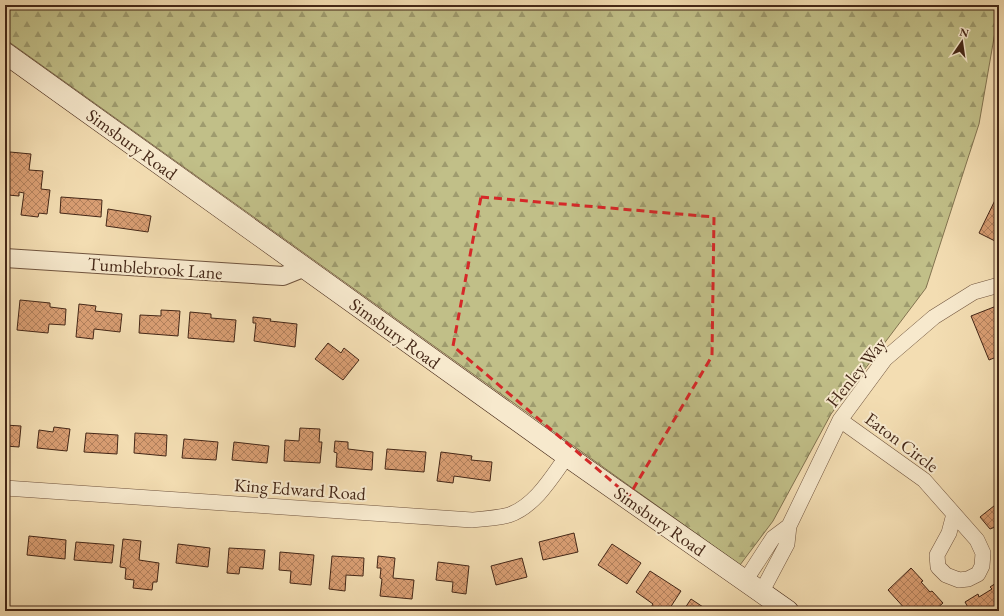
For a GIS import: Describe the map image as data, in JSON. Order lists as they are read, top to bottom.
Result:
{
  "streets": {
    "main road": ["Simsbury Road"],
    "street": [
      "Tumblebrook Lane",
      "Henley Way",
      "Eaton Circle",
      "King Edward Road"
    ]
  },
  "crossings": [
    ["Simsbury Road", "Tumblebrook Lane"],
    ["Simsbury Road", "Henley Way"],
    ["Simsbury Road", "King Edward Road"],
    ["Henley Way", "Eaton Circle"]
  ],
  "north": "top"
}
